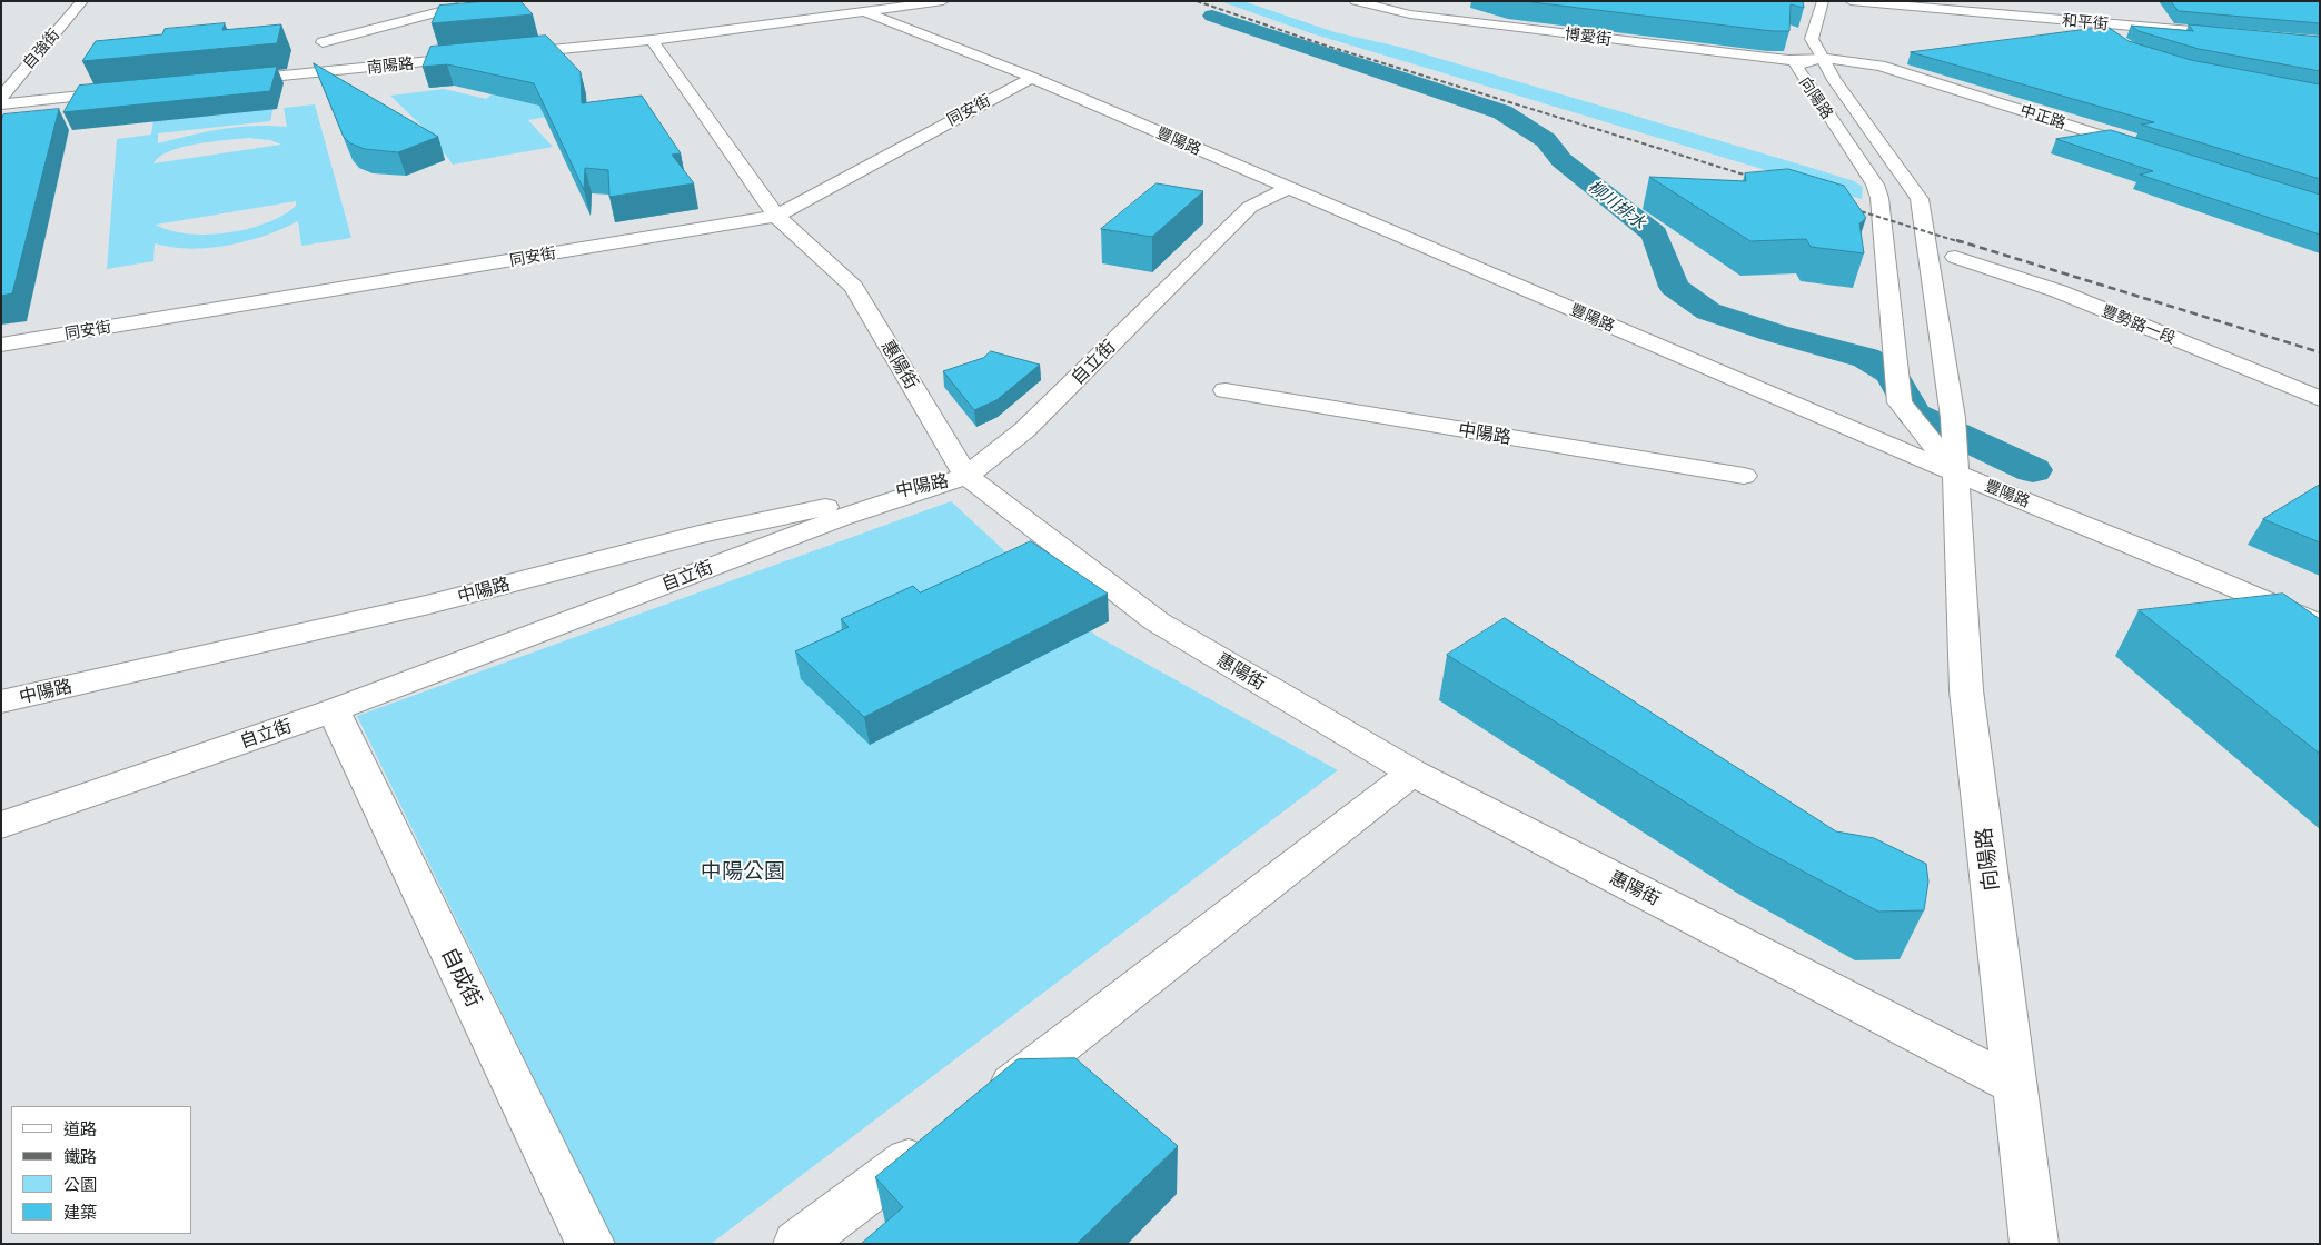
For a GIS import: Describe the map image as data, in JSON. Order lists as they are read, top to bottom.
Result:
{
  "streets": {
    "street": [
      "和平街",
      "博愛街",
      "自強街",
      "南陽路",
      "向陽路",
      "同安街",
      "中正路",
      "豐陽路",
      "豐勢路一段",
      "自立街",
      "惠陽街",
      "中陽路",
      "自成街"
    ]
  },
  "crossings": [
    ["博愛街", "向陽路"],
    ["博愛街", "中正路"],
    ["向陽路", "中正路"],
    ["向陽路", "豐陽路"],
    ["向陽路", "惠陽街"],
    ["同安街", "豐陽路"],
    ["同安街", "惠陽街"],
    ["豐陽路", "自立街"],
    ["自立街", "惠陽街"],
    ["自立街", "中陽路"],
    ["自立街", "自成街"],
    ["惠陽街", "中陽路"]
  ],
  "water": ["柳川排水"],
  "parks": ["中陽公園"],
  "legend": [
    "道路",
    "鐵路",
    "公園",
    "建築"
  ]
}
